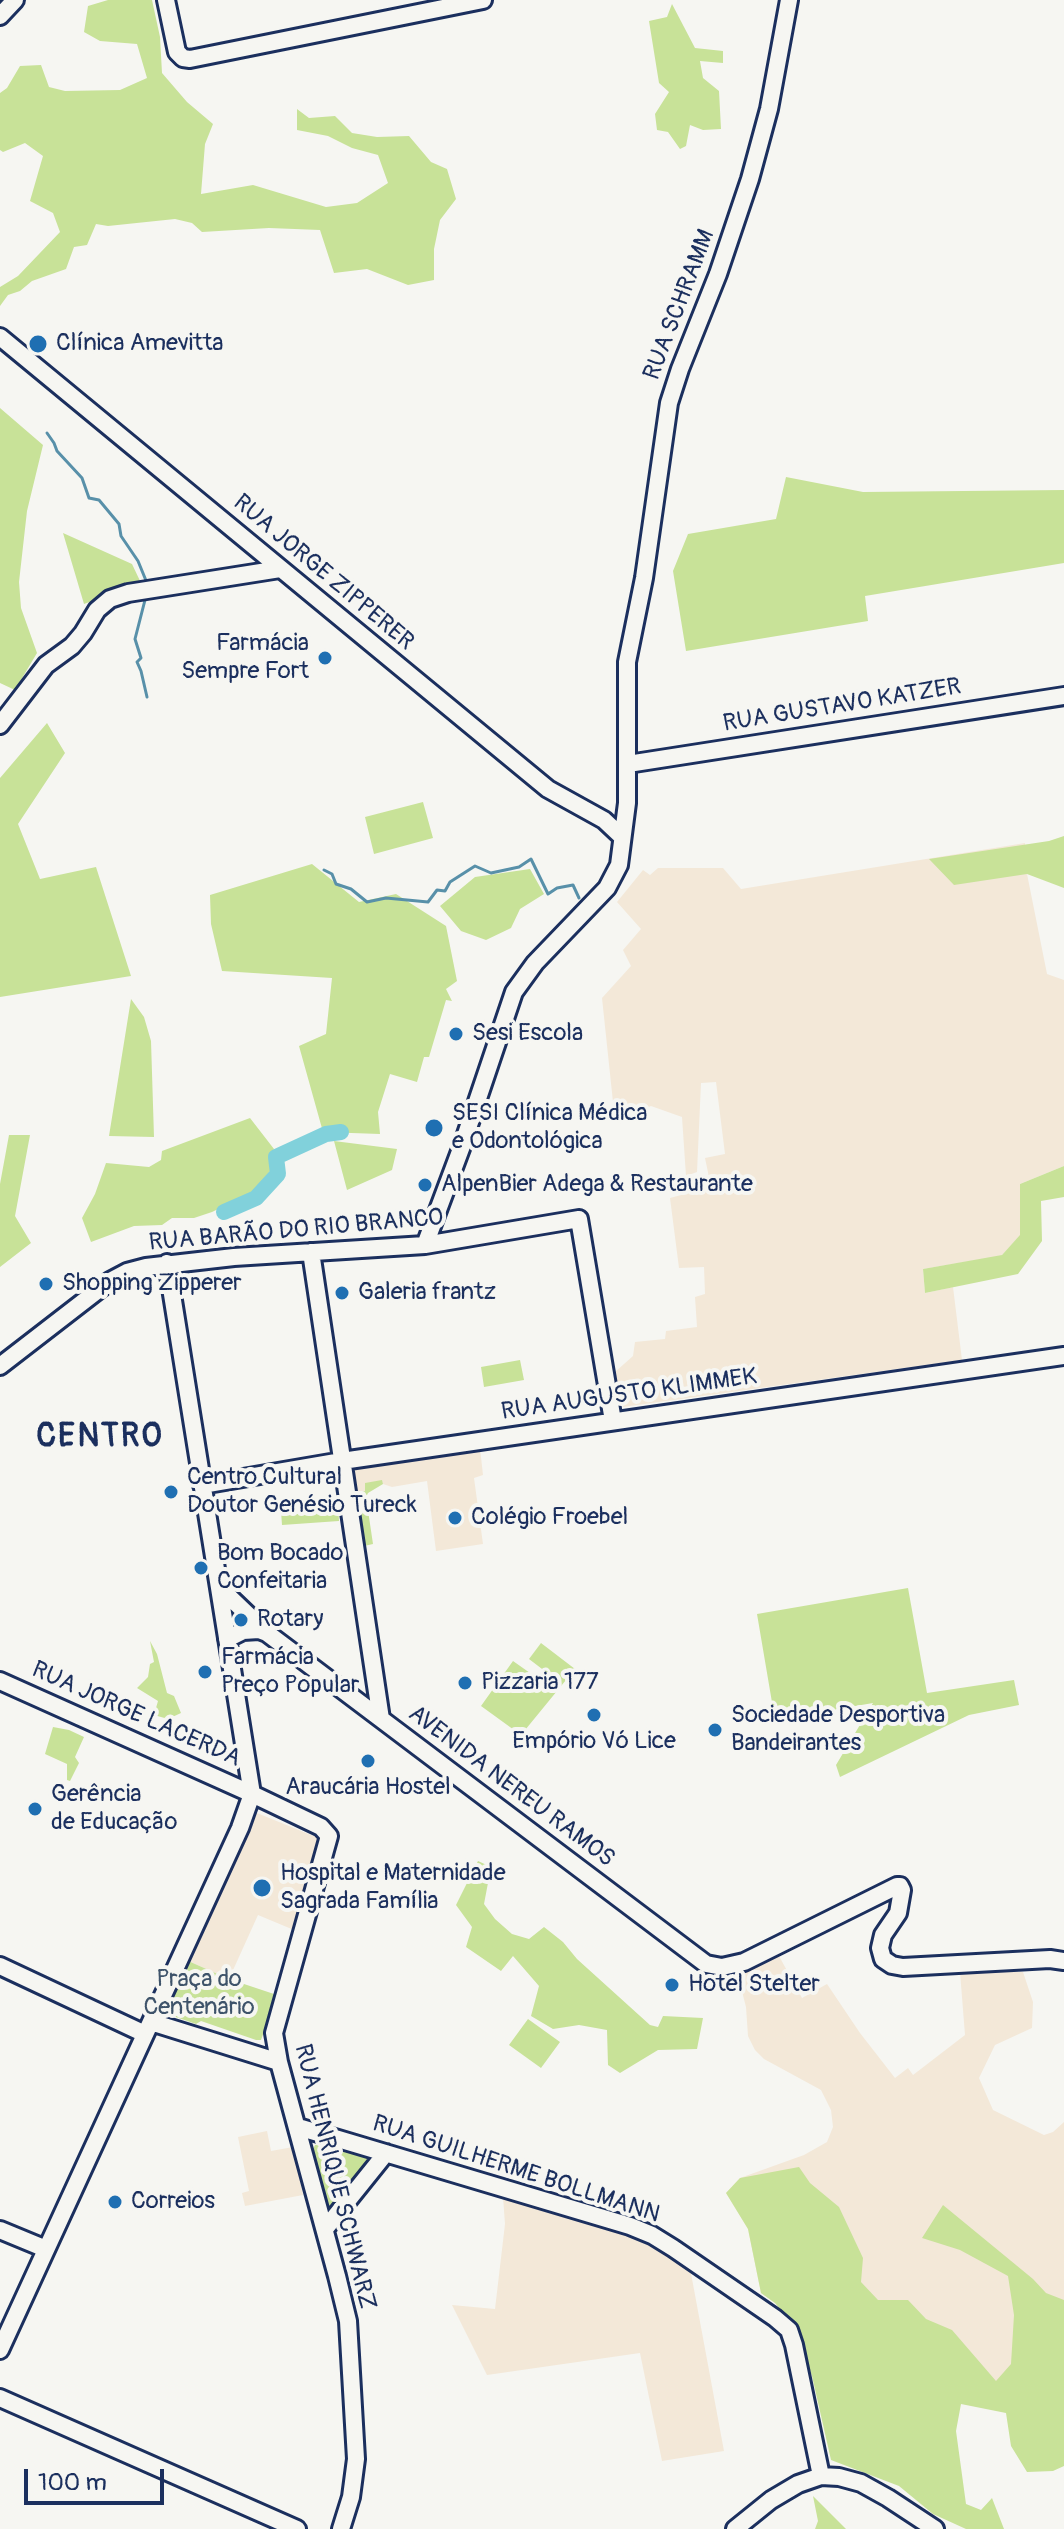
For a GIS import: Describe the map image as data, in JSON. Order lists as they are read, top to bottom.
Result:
{
  "streets": {
    "street": [
      "RUA SCHRAMM",
      "RUA JORGE ZIPPERER",
      "RUA GUSTAVO KATZER",
      "RUA BARÃO DO RIO BRANCO",
      "RUA AUGUSTO KLIMMEK",
      "RUA JORGE LACERDA",
      "AVENIDA NEREU RAMOS",
      "RUA GUILHERME BOLLMANN",
      "RUA HENRIQUE SCHWARZ"
    ]
  },
  "crossings": [
    ["RUA SCHRAMM", "RUA JORGE ZIPPERER"],
    ["RUA SCHRAMM", "RUA GUSTAVO KATZER"],
    ["RUA SCHRAMM", "RUA BARÃO DO RIO BRANCO"],
    ["RUA BARÃO DO RIO BRANCO", "RUA AUGUSTO KLIMMEK"],
    ["RUA JORGE LACERDA", "RUA HENRIQUE SCHWARZ"],
    ["RUA GUILHERME BOLLMANN", "RUA HENRIQUE SCHWARZ"]
  ],
  "districts": ["CENTRO"],
  "parks": ["Praça do Centenário"],
  "places": [
    "Clínica Amevitta",
    "Farmácia Sempre Fort",
    "Sesi Escola",
    "SESI Clínica Médica e Odontológica",
    "AlpenBier Adega & Restaurante",
    "Shopping Zipperer",
    "Galeria frantz",
    "Centro Cultural Doutor Genésio Tureck",
    "Colégio Froebel",
    "Bom Bocado Confeitaria",
    "Rotary",
    "Farmácia Preço Popular",
    "Pizzaria 177",
    "Empório Vó Lice",
    "Sociedade Desportiva Bandeirantes",
    "Araucária Hostel",
    "Gerência de Educação",
    "Hospital e Maternidade Sagrada Família",
    "Hotel Stelter",
    "Correios"
  ],
  "scale_bar": "100 m"
}
